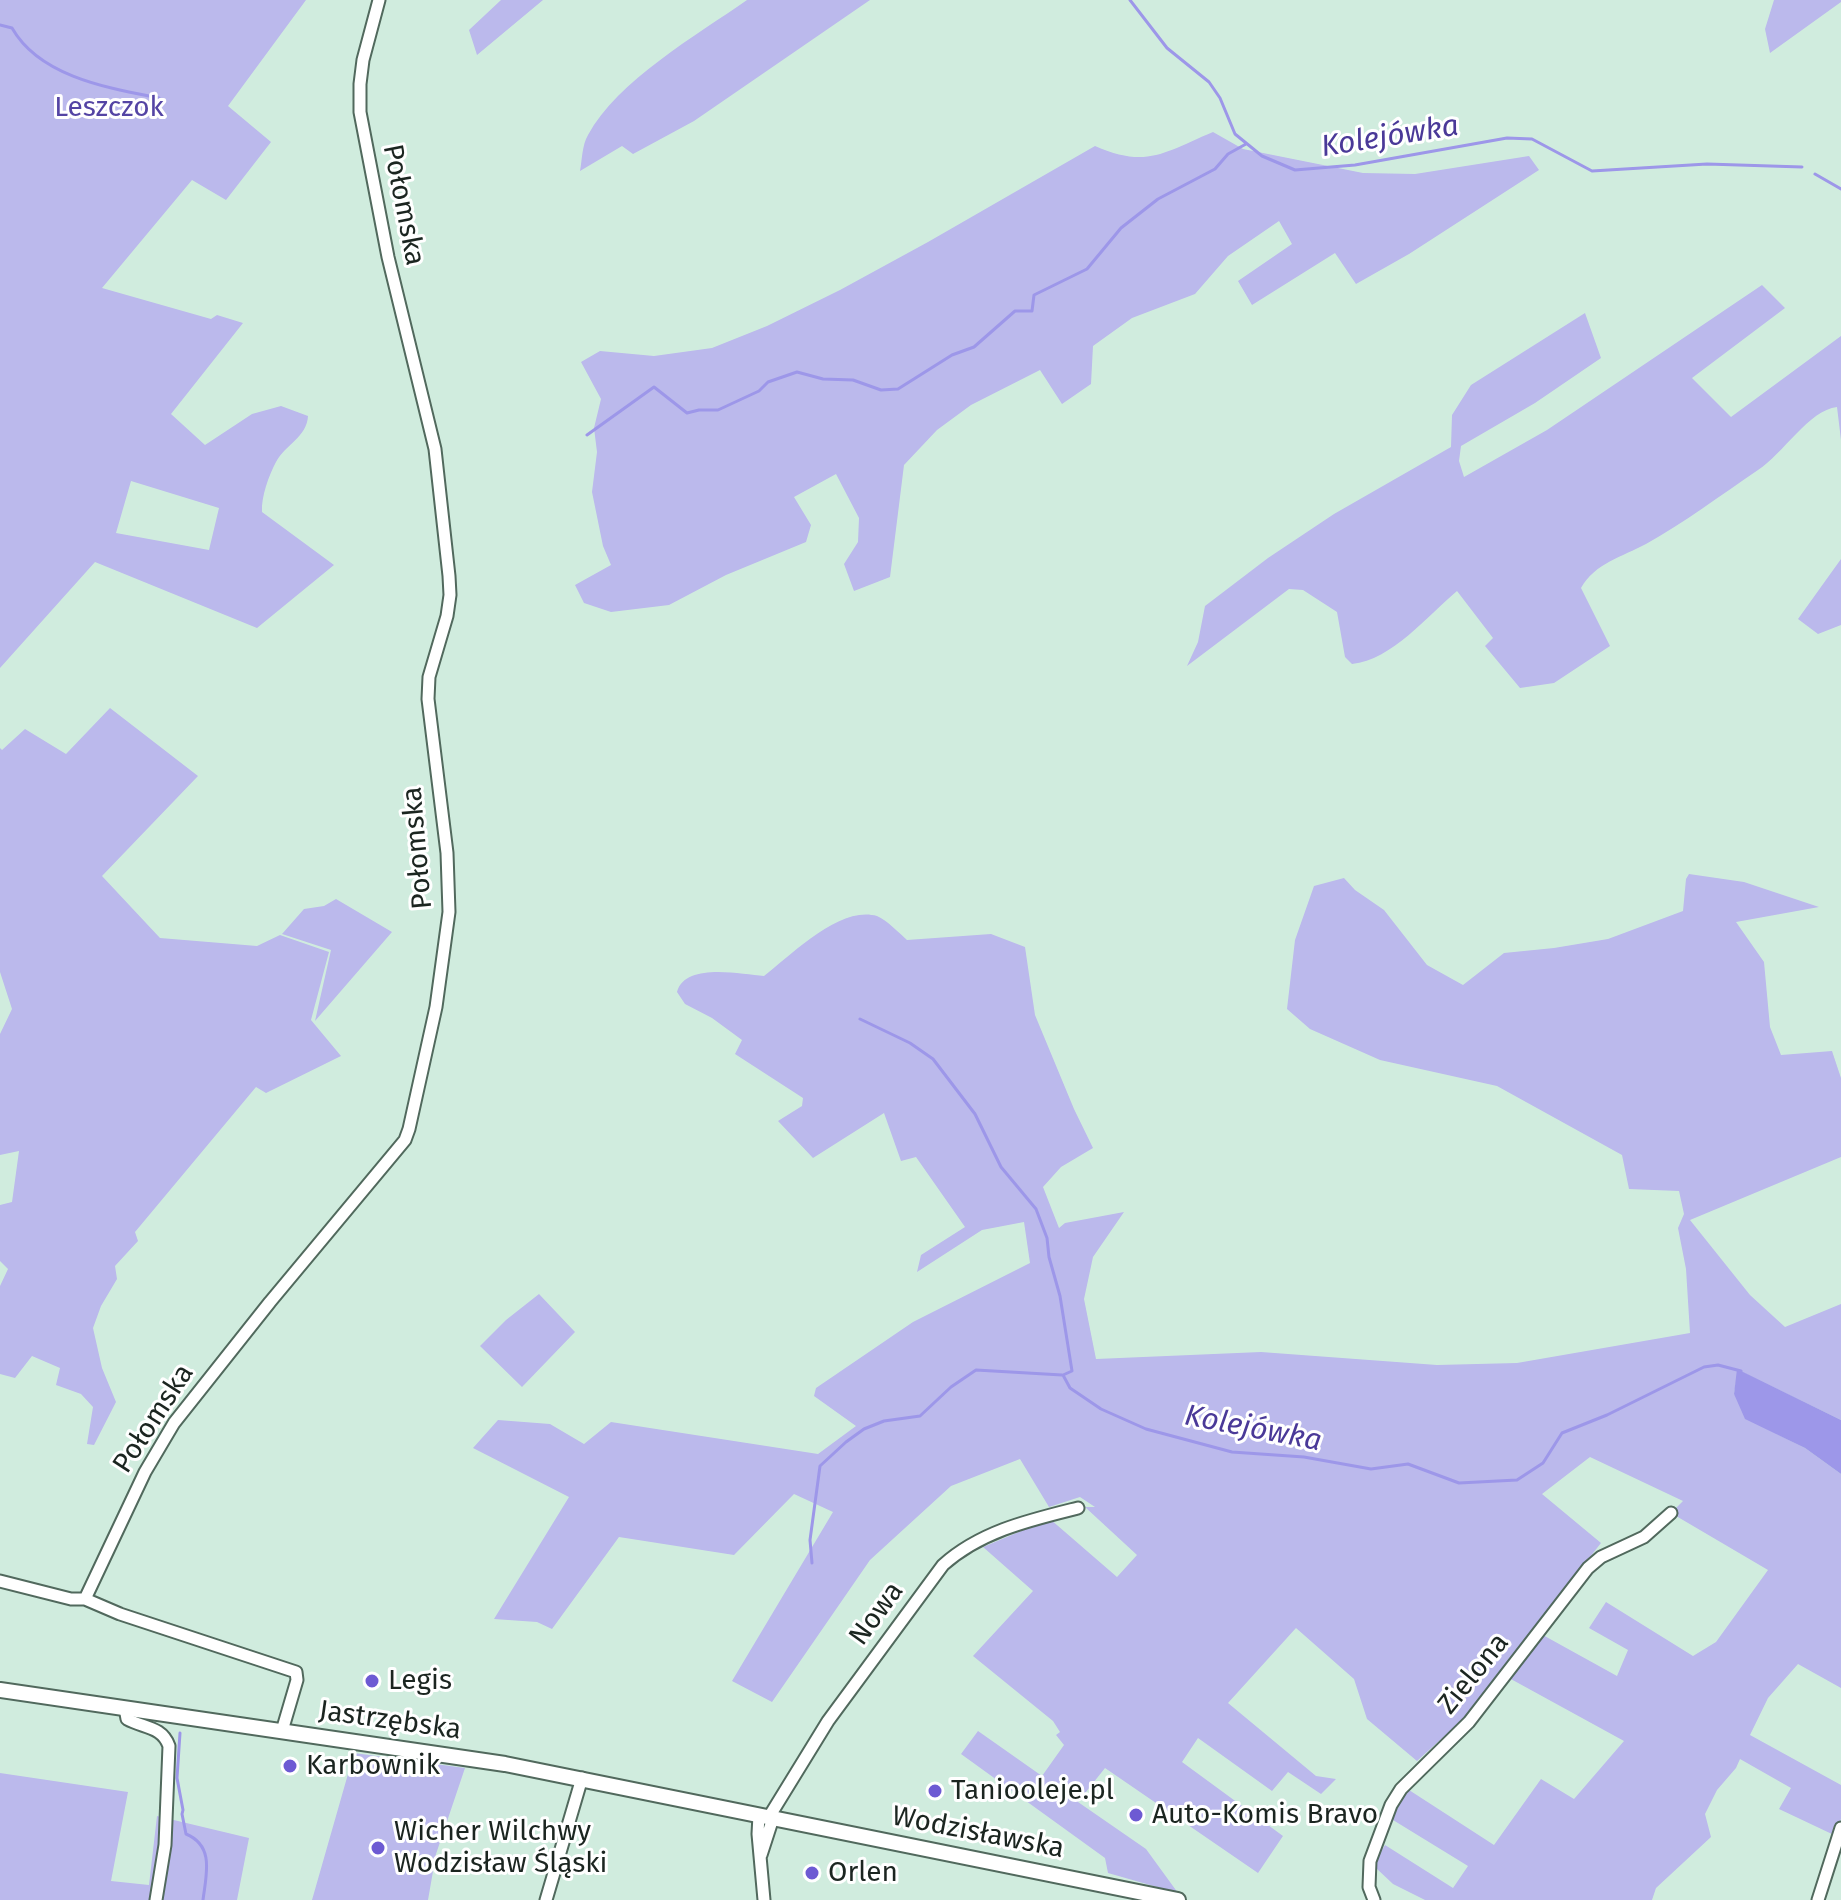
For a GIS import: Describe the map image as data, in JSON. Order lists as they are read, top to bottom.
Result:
{
  "streets": {
    "main road": ["Jastrzębska", "Wodzisławska"],
    "street": ["Połomska", "Nowa", "Zielona"]
  },
  "crossings": [
    ["Nowa", "Jastrzębska"],
    ["Nowa", "Wodzisławska"],
    ["Jastrzębska", "Wodzisławska"]
  ],
  "water": ["Kolejówka"],
  "parks": ["Leszczok"],
  "places": [
    "Legis",
    "Karbownik",
    "Taniooleje.pl",
    "Auto-Komis Bravo",
    "Wicher Wilchwy Wodzisław Śląski",
    "Orlen"
  ]
}
